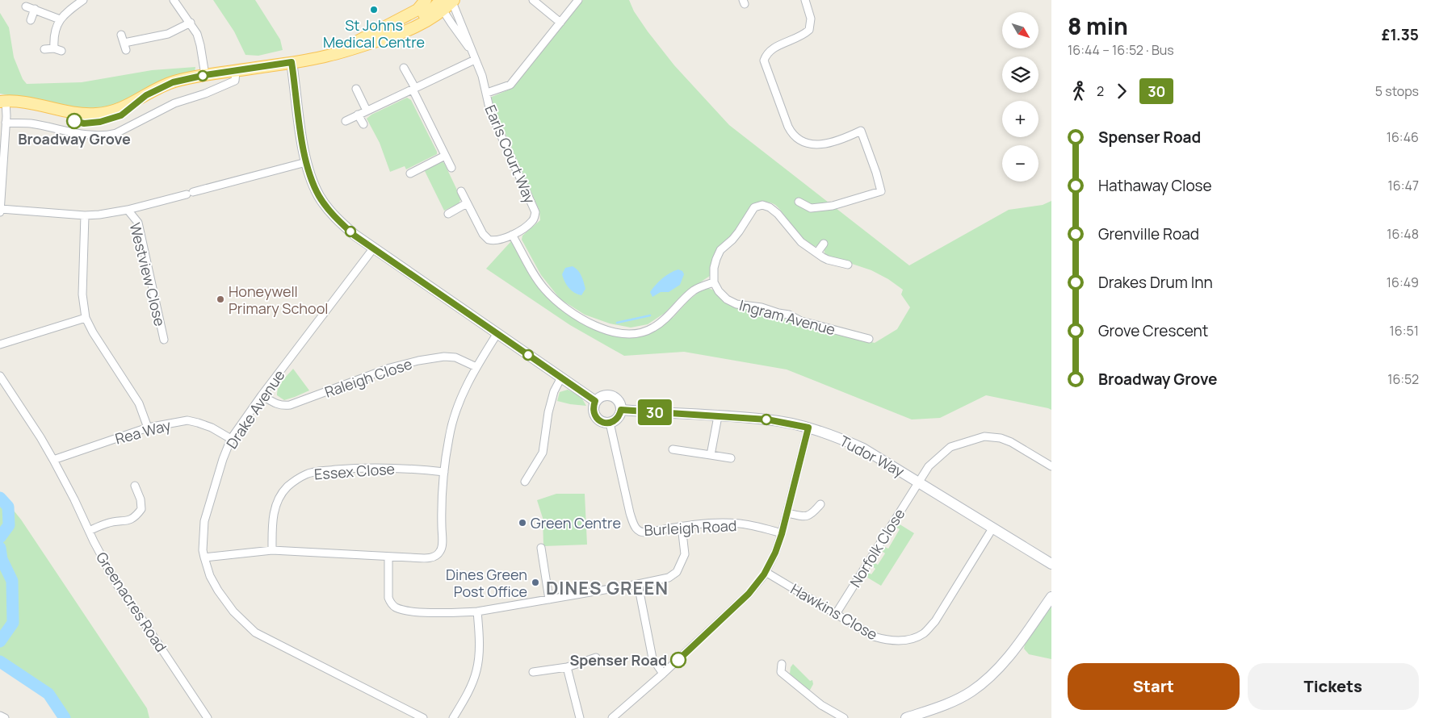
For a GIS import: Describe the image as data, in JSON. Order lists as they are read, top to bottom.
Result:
{
  "streets": {
    "street": [
      "Earls Court Way",
      "Westview Close",
      "Ingram Avenue",
      "Raleigh Close",
      "Drake Avenue",
      "Rea Way",
      "Tudor Way",
      "Essex Close",
      "Burleigh Road",
      "Norfolk Close",
      "Greenacres Road",
      "Hawkins Close"
    ]
  },
  "crossings": [
    ["Raleigh Close", "Drake Avenue"],
    ["Drake Avenue", "Rea Way"],
    ["Rea Way", "Greenacres Road"],
    ["Tudor Way", "Burleigh Road"],
    ["Tudor Way", "Norfolk Close"],
    ["Tudor Way", "Hawkins Close"],
    ["Norfolk Close", "Hawkins Close"]
  ],
  "districts": ["DINES GREEN"],
  "places": [
    "St Johns Medical Centre",
    "Broadway Grove",
    "Honeywell Primary School",
    "Green Centre",
    "Dines Green Post Office",
    "Spenser Road"
  ],
  "lines": ["bus line 30"],
  "north": "bottom right",
  "page": {
    "on_map": "30",
    "heading": ["8 min", "16:44 – 16:52 · Bus", "£1.35"],
    "map_buttons": ["+", "−"],
    "legs": ["2", "30", "5 stops"],
    "list": [
      {
        "name": "Spenser Road",
        "value": "16:46"
      },
      {
        "name": "Hathaway Close",
        "value": "16:47"
      },
      {
        "name": "Grenville Road",
        "value": "16:48"
      },
      {
        "name": "Drakes Drum Inn",
        "value": "16:49"
      },
      {
        "name": "Grove Crescent",
        "value": "16:51"
      },
      {
        "name": "Broadway Grove",
        "value": "16:52"
      }
    ],
    "buttons": ["Start", "Tickets"]
  }
}
